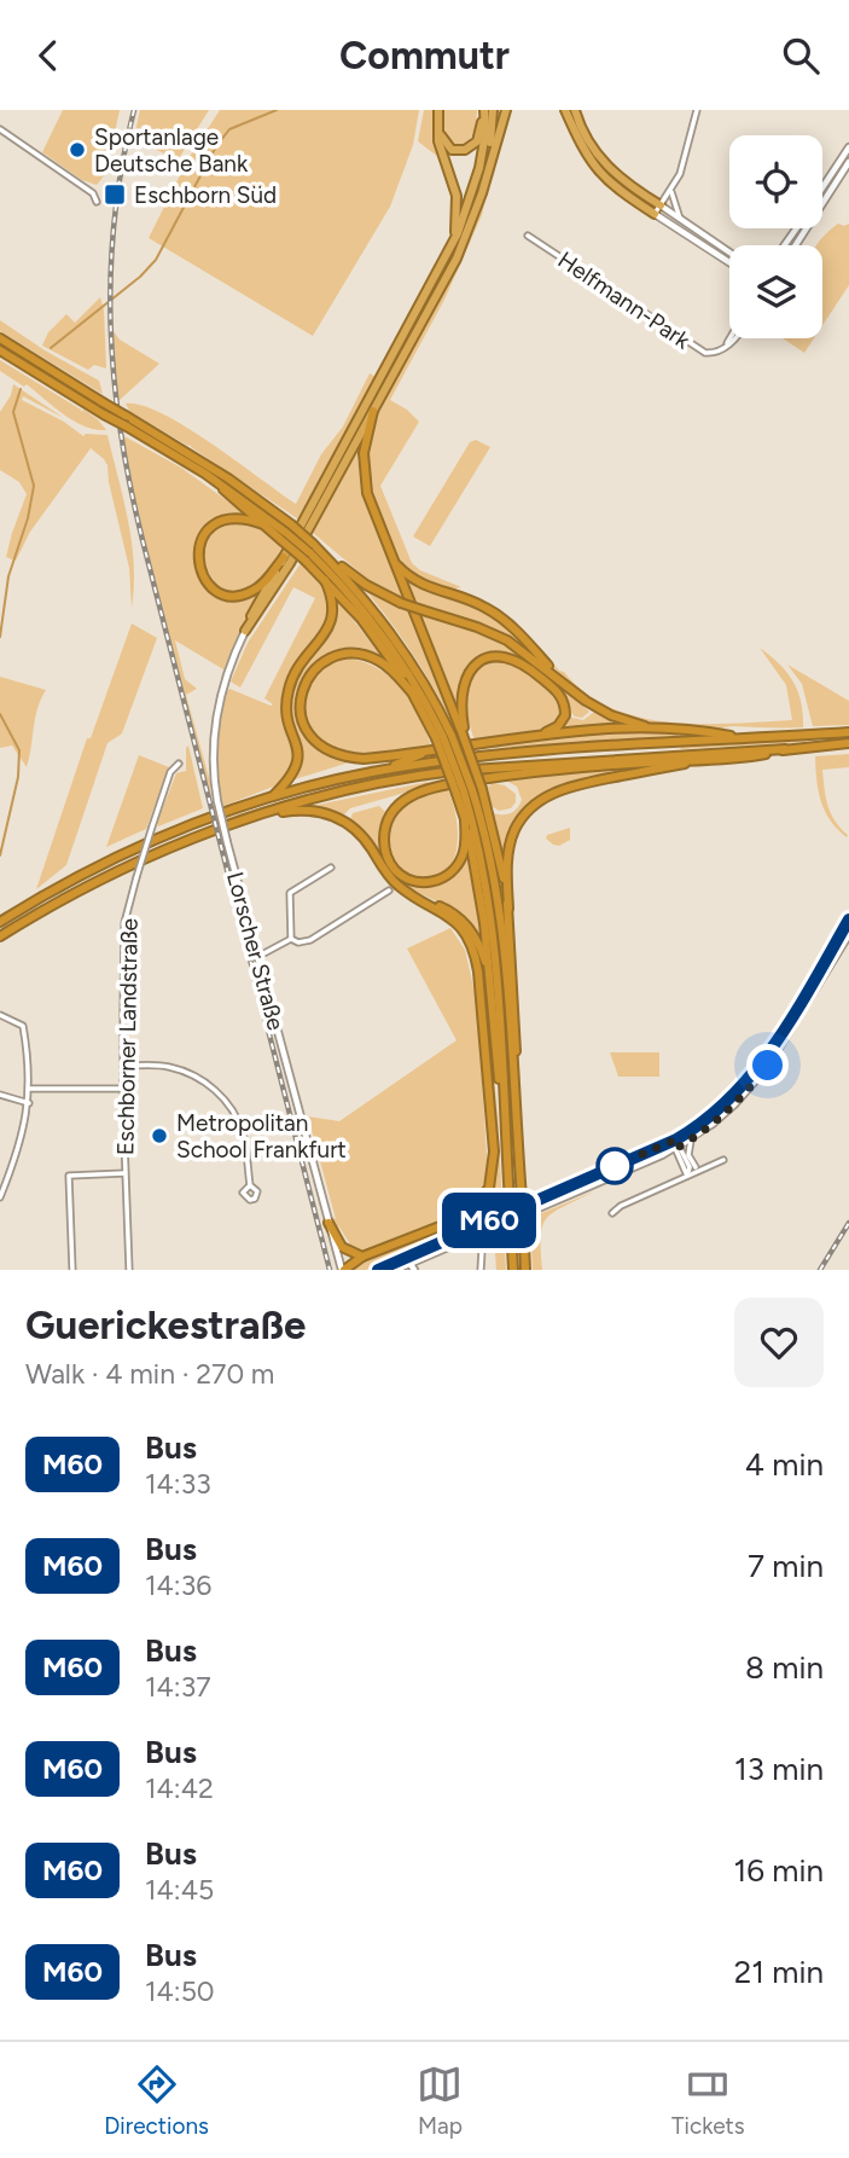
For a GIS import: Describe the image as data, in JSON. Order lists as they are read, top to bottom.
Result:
{
  "streets": {
    "main road": ["Lorscher Straße"],
    "street": ["Helfmann-Park", "Eschborner Landstraße"]
  },
  "places": {
    "other": ["Sportanlage Deutsche Bank", "Metropolitan School Frankfurt"],
    "transit": ["Eschborn Süd"]
  },
  "lines": ["bus line M60"],
  "page": {
    "header": "Commutr",
    "on_map": "M60",
    "heading": ["Guerickestraße", "Walk · 4 min · 270 m"],
    "list": [
      {
        "mark": "M60",
        "name": "Bus",
        "note": "14:33",
        "value": "4 min"
      },
      {
        "mark": "M60",
        "name": "Bus",
        "note": "14:36",
        "value": "7 min"
      },
      {
        "mark": "M60",
        "name": "Bus",
        "note": "14:37",
        "value": "8 min"
      },
      {
        "mark": "M60",
        "name": "Bus",
        "note": "14:42",
        "value": "13 min"
      },
      {
        "mark": "M60",
        "name": "Bus",
        "note": "14:45",
        "value": "16 min"
      },
      {
        "mark": "M60",
        "name": "Bus",
        "note": "14:50",
        "value": "21 min"
      }
    ],
    "tabs": ["Directions", "Map", "Tickets"]
  }
}
